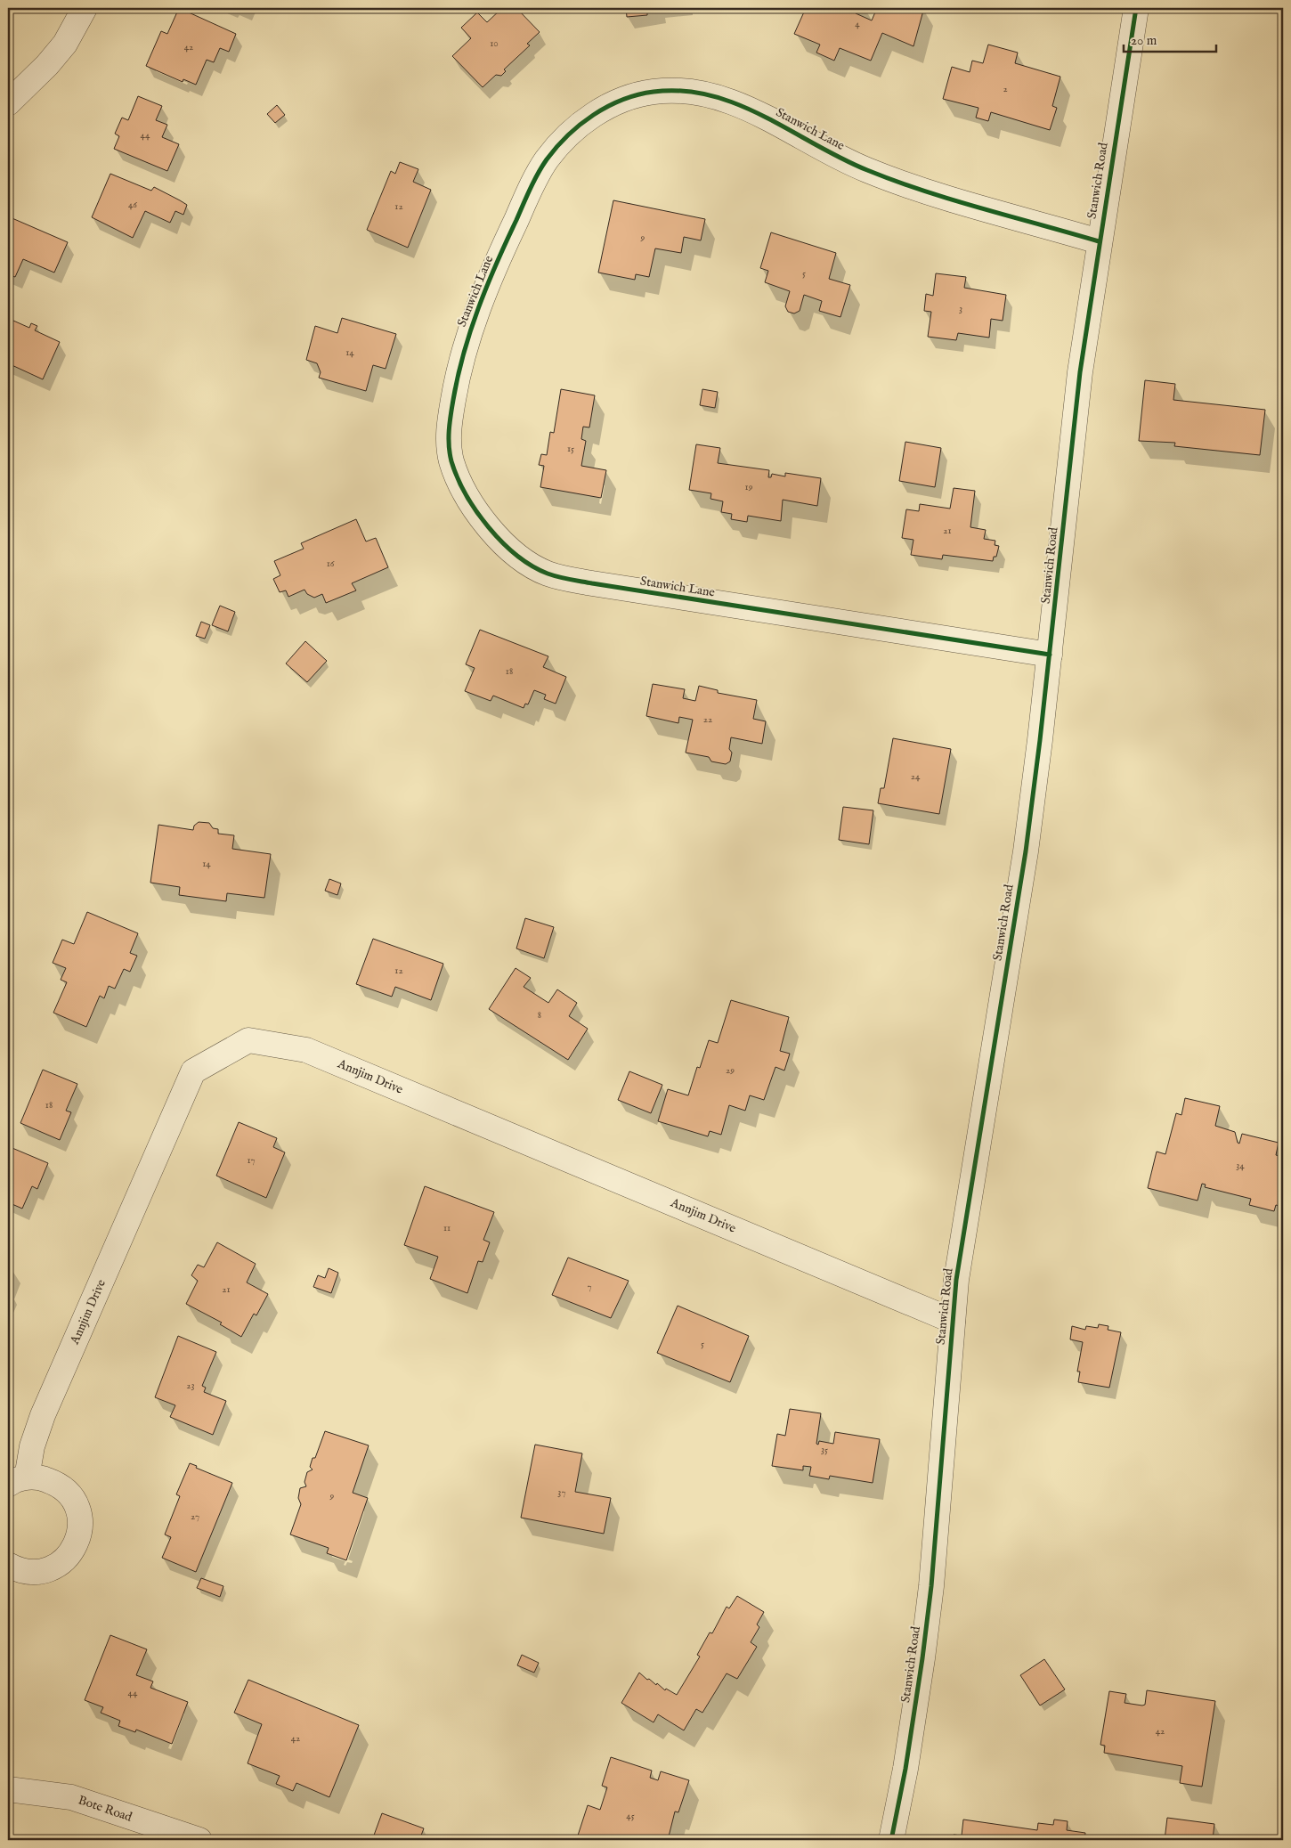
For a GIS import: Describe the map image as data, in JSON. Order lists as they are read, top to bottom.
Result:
{
  "streets": {
    "street": [
      "Stanwich Lane",
      "Stanwich Road",
      "Annjim Drive",
      "Bote Road"
    ]
  },
  "crossings": [
    ["Stanwich Lane", "Stanwich Road"],
    ["Stanwich Road", "Annjim Drive"]
  ],
  "house_numbers": [
    "4",
    "10",
    "42",
    "2",
    "44",
    "46",
    "12",
    "9",
    "5",
    "3",
    "14",
    "15",
    "19",
    "21",
    "16",
    "18",
    "22",
    "24",
    "14",
    "12",
    "8",
    "29",
    "18",
    "17",
    "34",
    "11",
    "7",
    "21",
    "5",
    "23",
    "35",
    "37",
    "9",
    "27",
    "44",
    "42",
    "42",
    "45"
  ],
  "scale_bar": "20 m"
}
